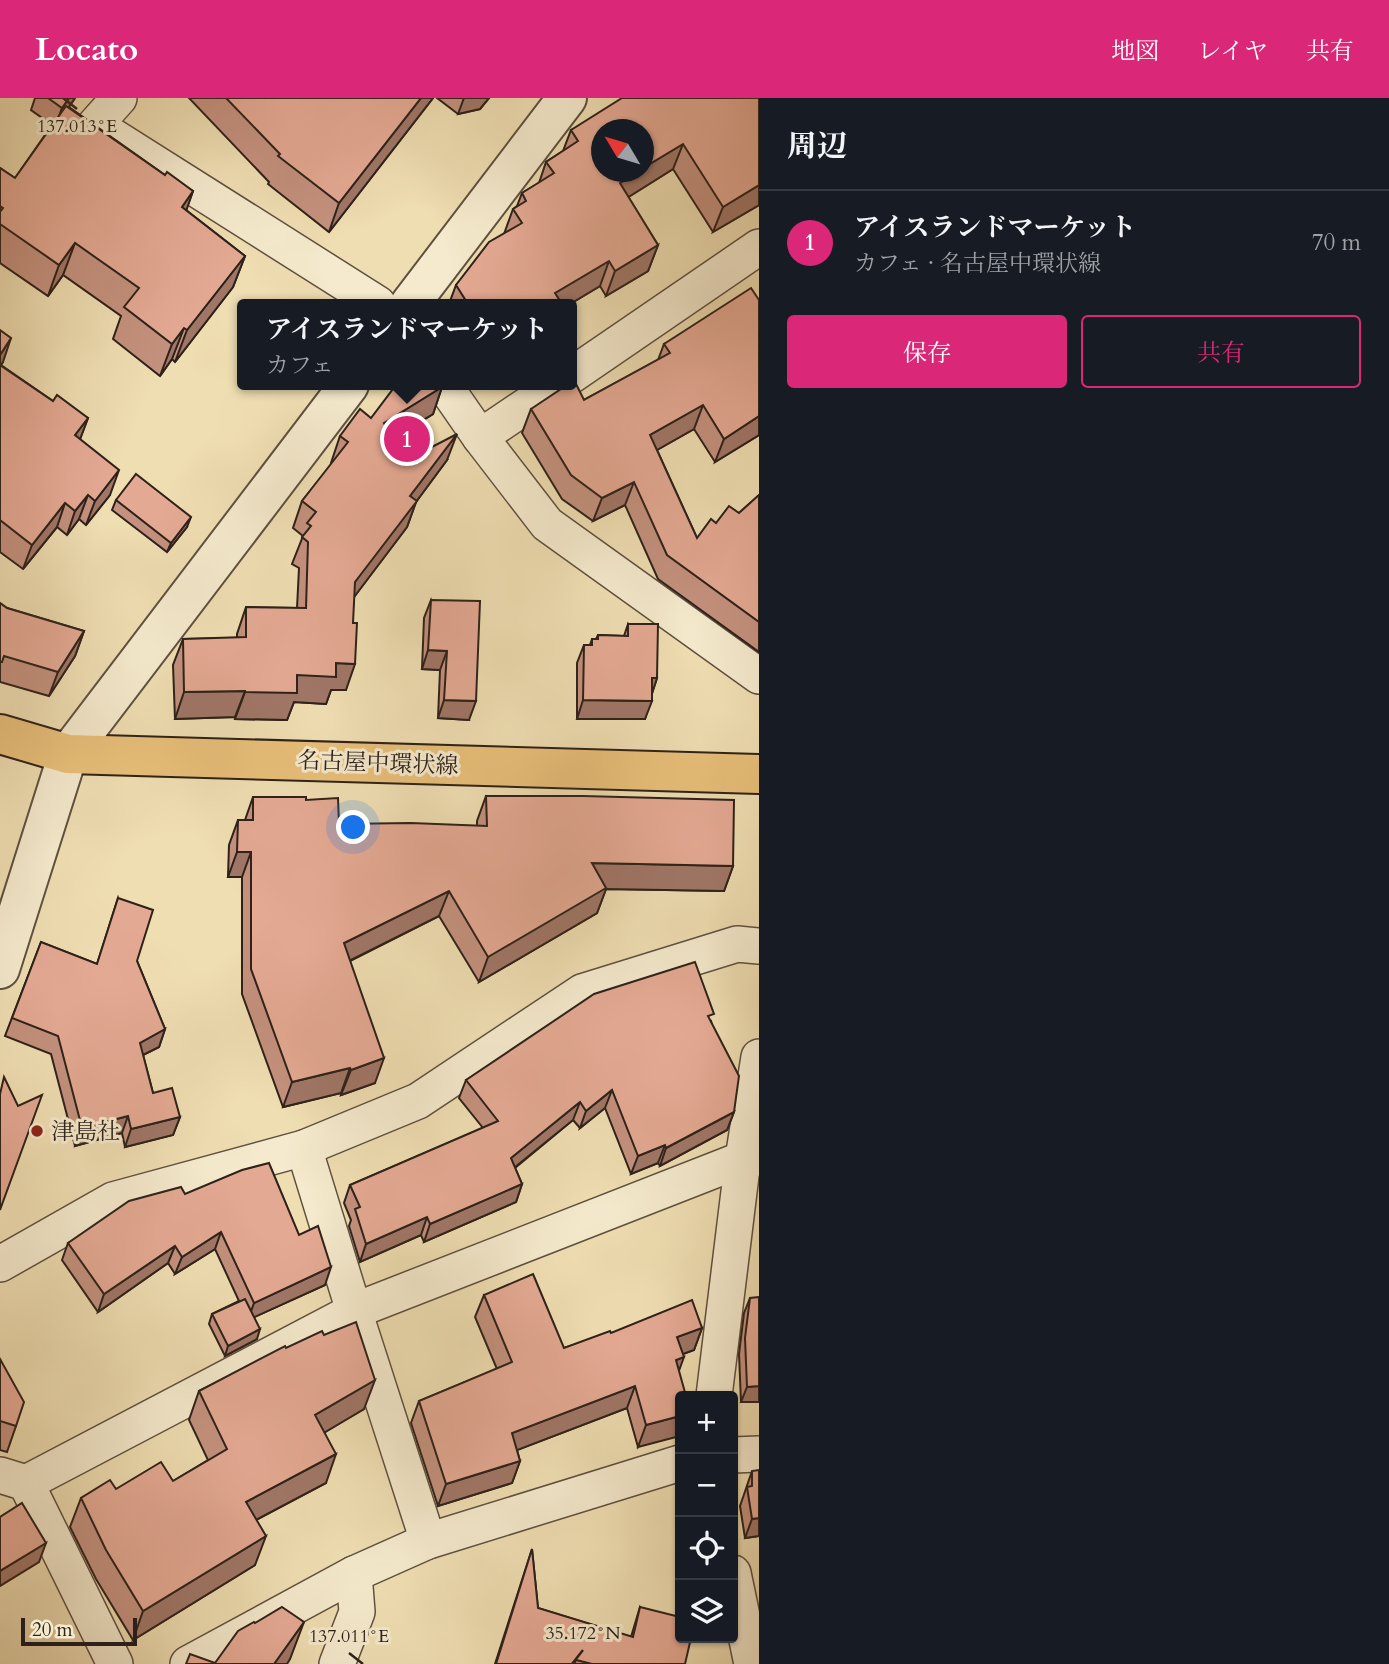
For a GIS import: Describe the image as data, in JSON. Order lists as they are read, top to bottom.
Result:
{
  "streets": {
    "main road": ["名古屋中環状線"]
  },
  "places": ["津島社"],
  "scale_bar": "20 m",
  "north": "top left",
  "page": {
    "header": "Locato",
    "nav": ["地図", "レイヤ", "共有"],
    "heading": "周辺",
    "list": [
      {
        "mark": "1",
        "name": "アイスランドマーケット",
        "note": "カフェ · 名古屋中環状線",
        "value": "70 m"
      }
    ],
    "buttons": ["保存", "共有"],
    "popup": ["アイスランドマーケット", "カフェ"],
    "pins": "1",
    "map_buttons": ["+", "−"],
    "scale": "20 m"
  },
  "coordinates": ["137.013°E", "35.172°N", "137.011°E"]
}
